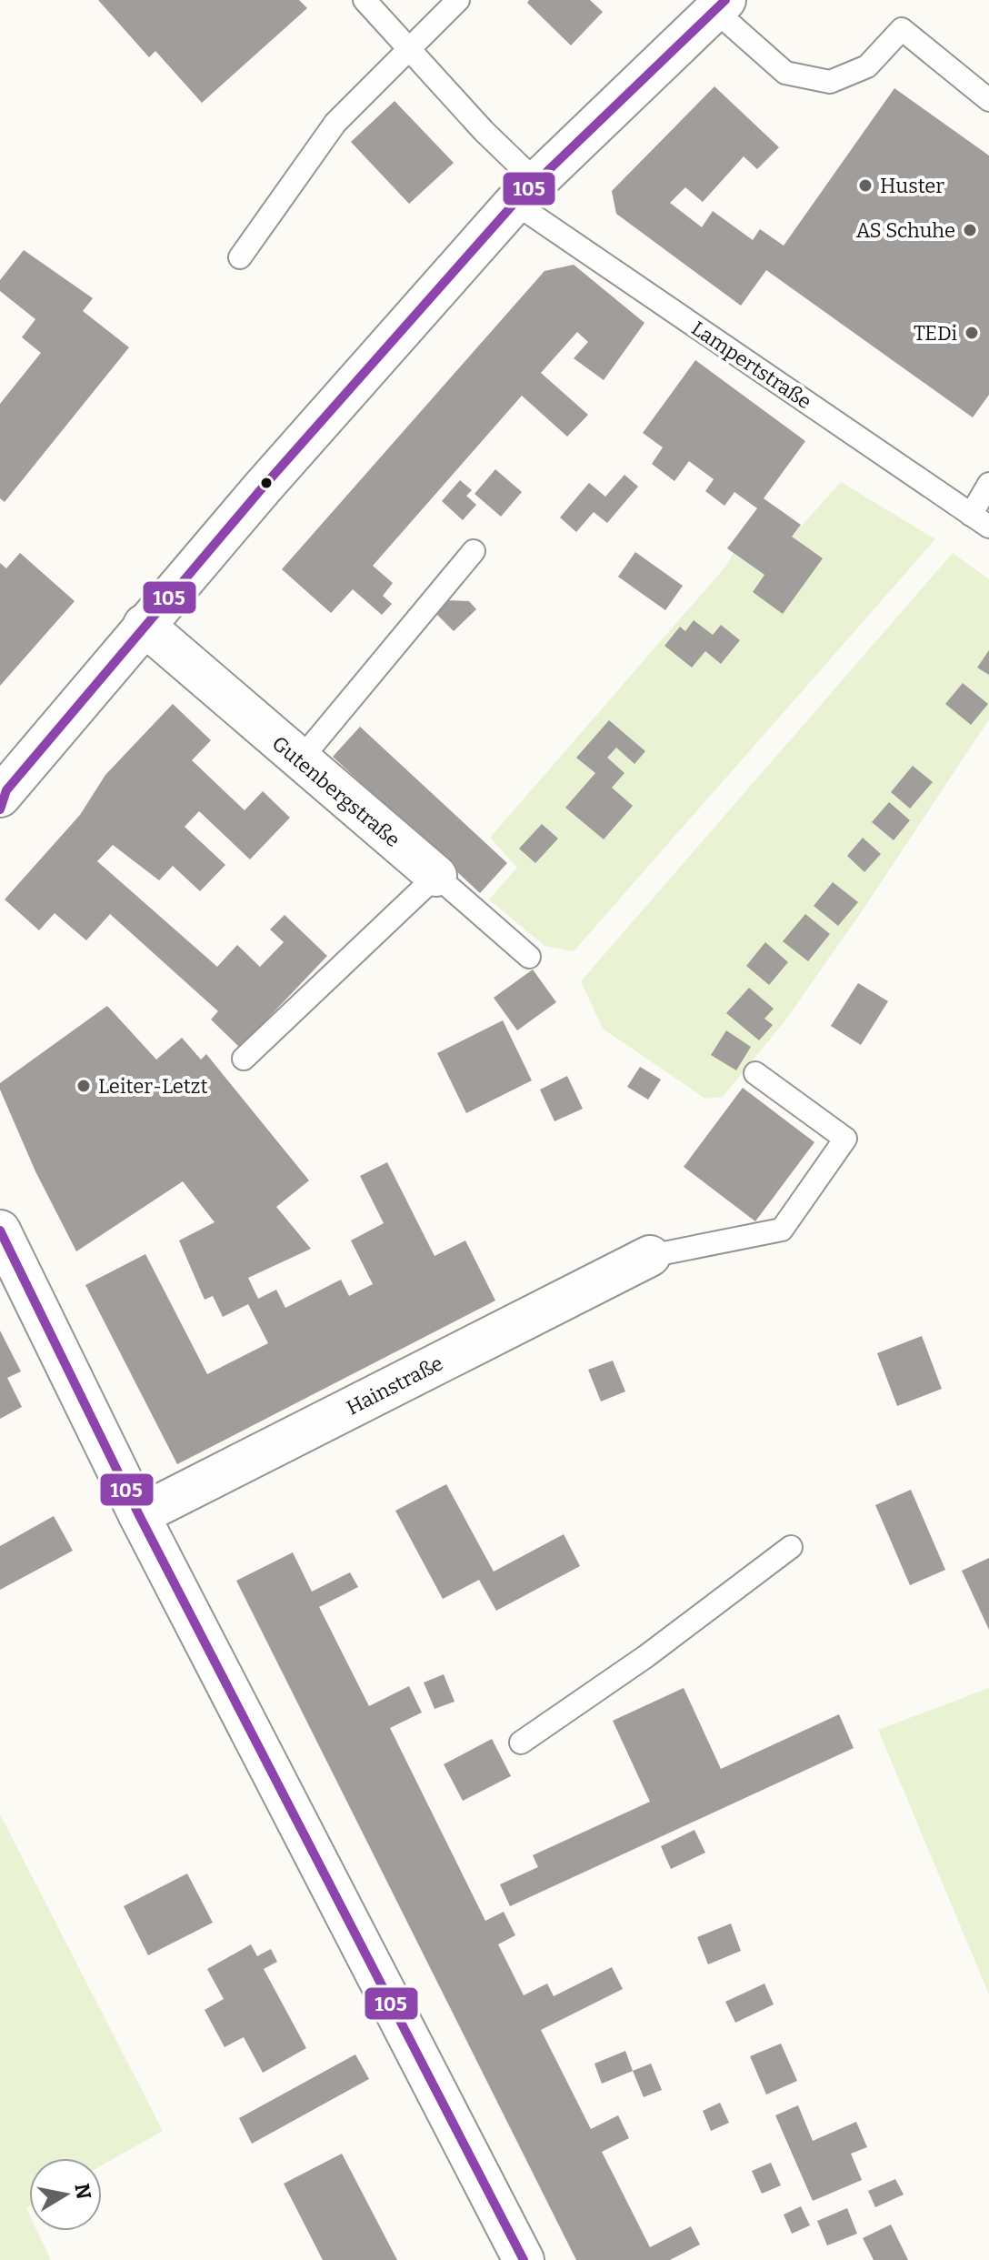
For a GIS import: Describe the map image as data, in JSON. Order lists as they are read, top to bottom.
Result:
{
  "streets": {
    "street": ["Gutenbergstraße", "Hainstraße"],
    "lane": ["Lampertstraße"]
  },
  "places": [
    "Huster",
    "AS Schuhe",
    "TEDi",
    "Leiter-Letzt"
  ],
  "lines": ["transit line 105"],
  "north": "right"
}
